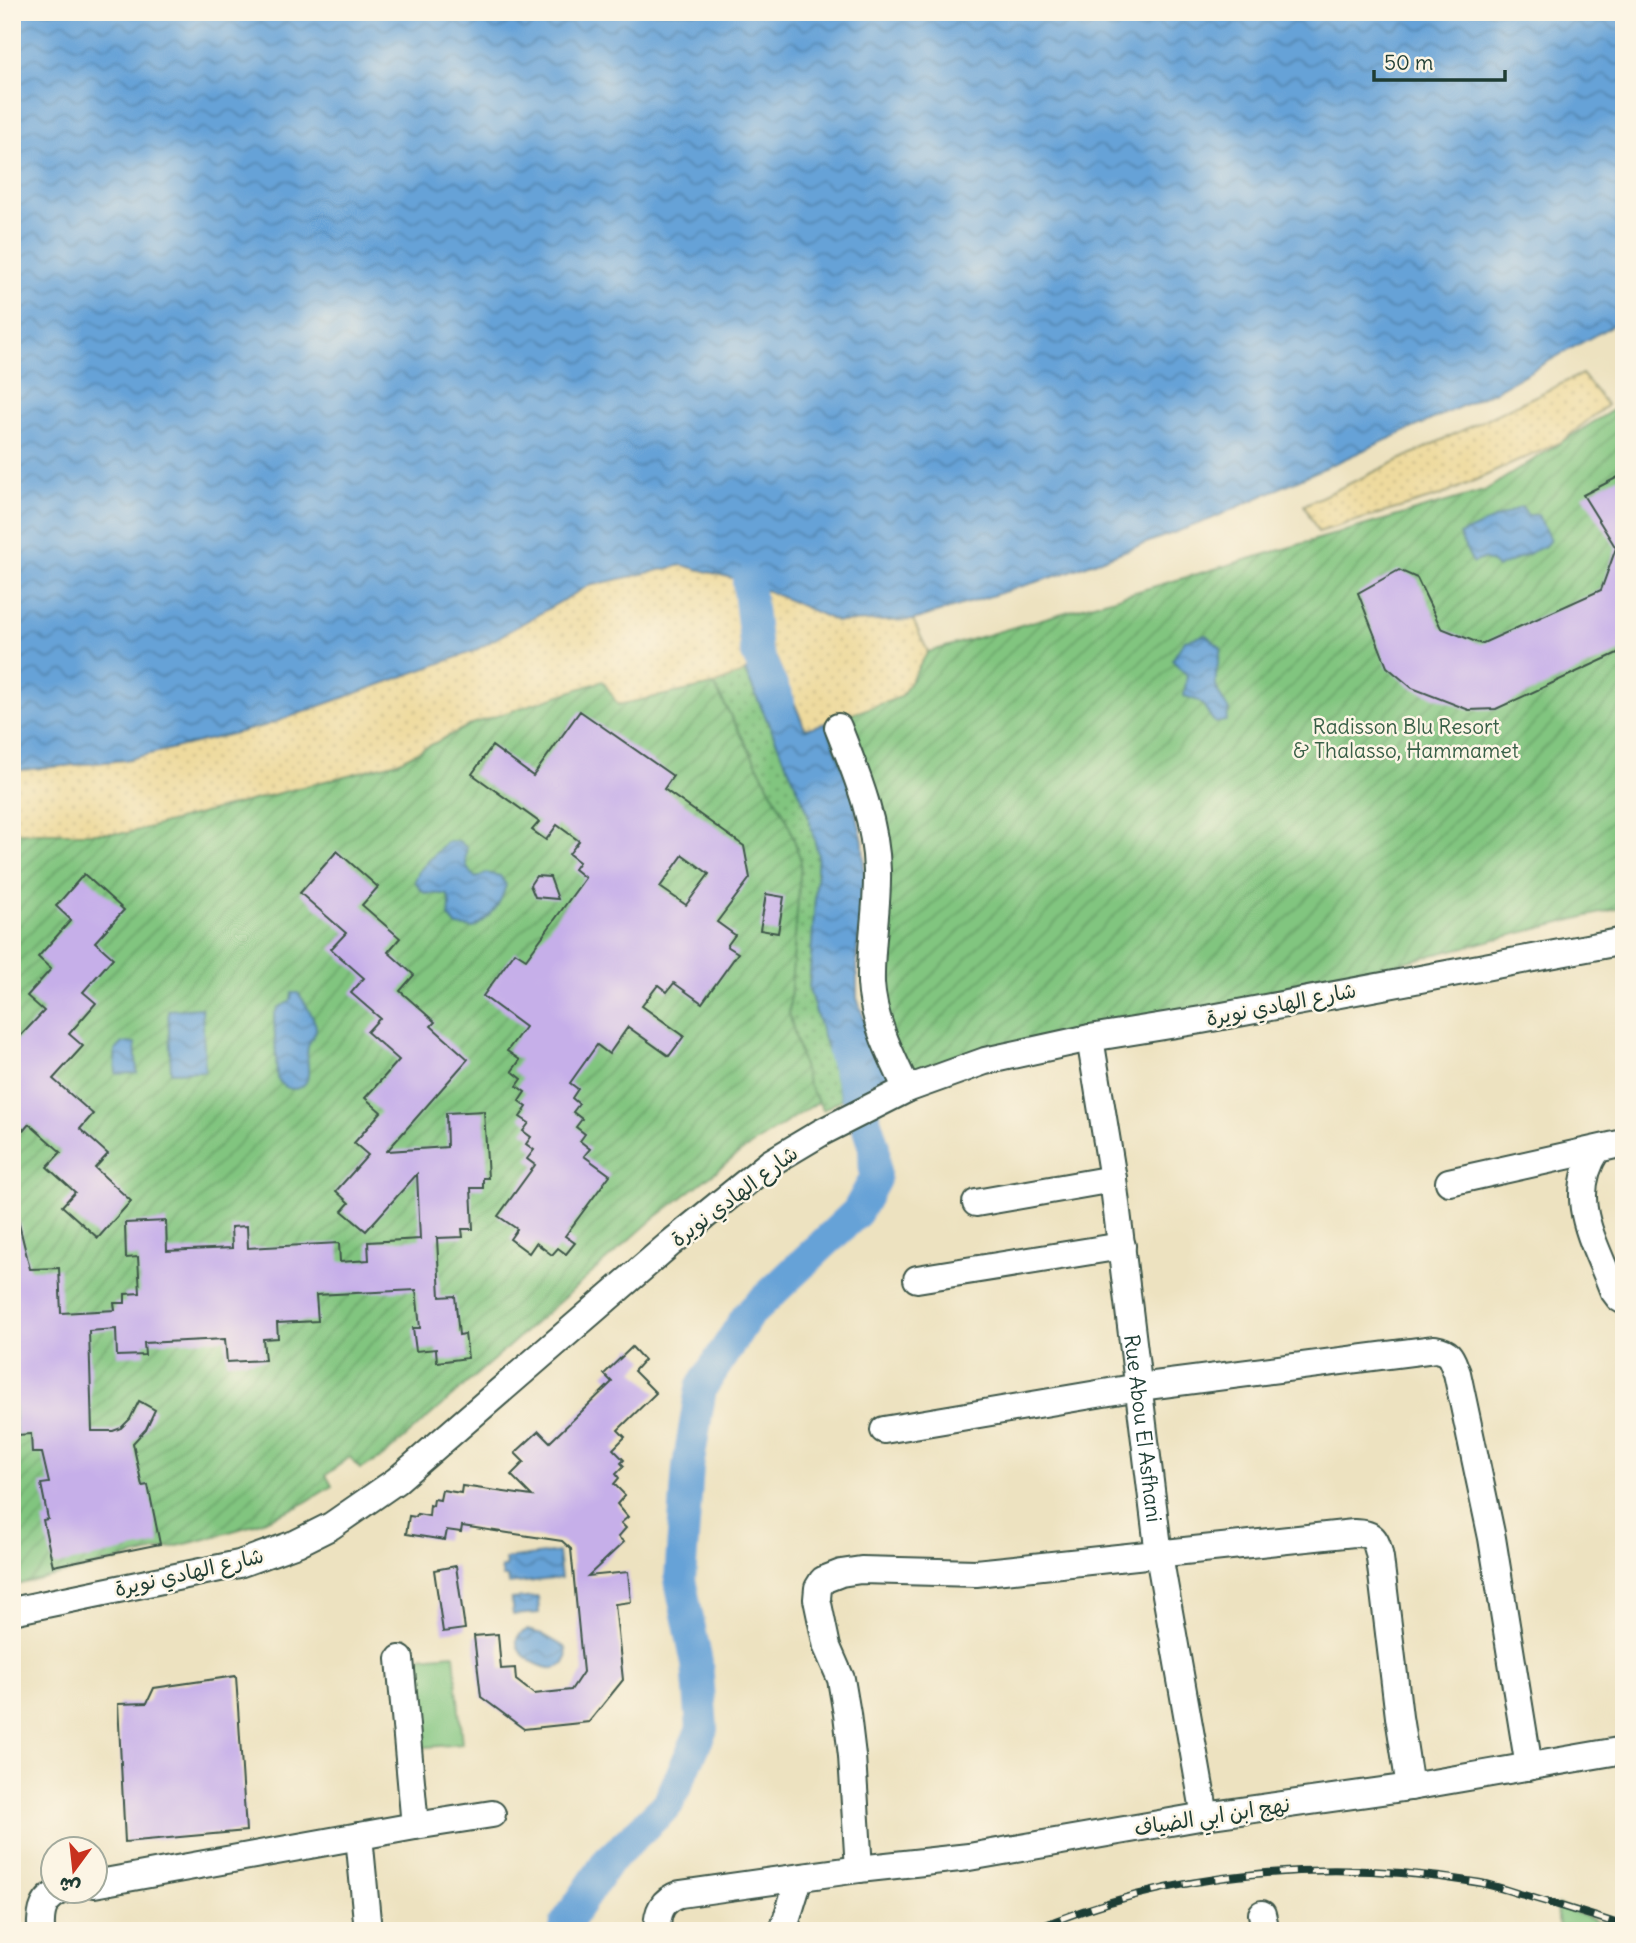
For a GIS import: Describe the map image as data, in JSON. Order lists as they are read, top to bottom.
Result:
{
  "streets": {
    "street": ["شارع الهادي نويرة", "Rue Abou El Asfhani", "نهج ابن ابي الضياف"]
  },
  "crossings": [
    ["شارع الهادي نويرة", "Rue Abou El Asfhani"],
    ["Rue Abou El Asfhani", "نهج ابن ابي الضياف"]
  ],
  "parks": ["Radisson Blu Resort & Thalasso, Hammamet"],
  "scale_bar": "50 m",
  "north": "bottom"
}
